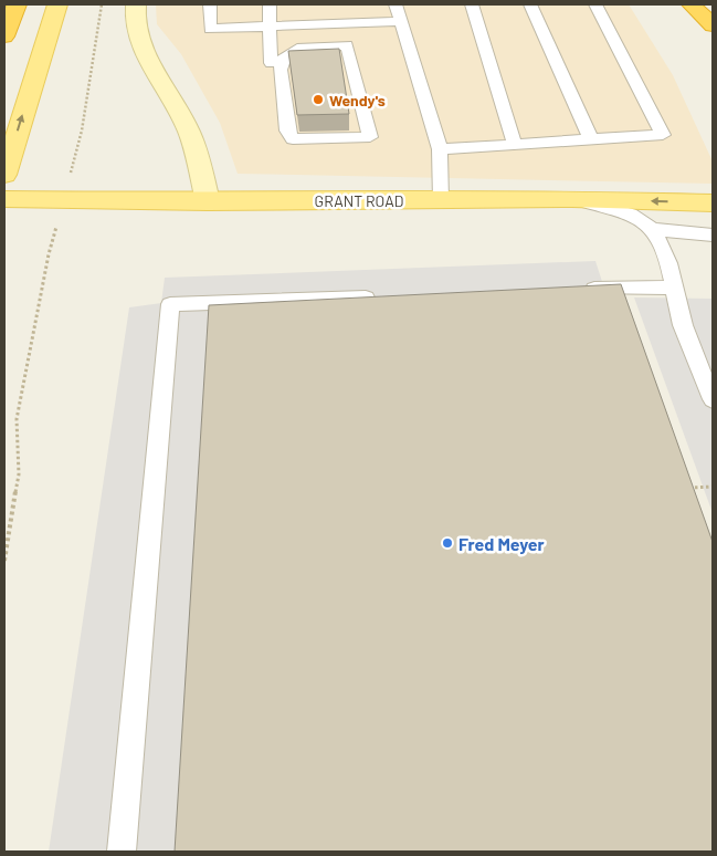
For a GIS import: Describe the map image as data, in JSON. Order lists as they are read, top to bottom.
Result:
{
  "streets": {
    "main road": ["GRANT ROAD"]
  },
  "places": ["Wendy's", "Fred Meyer"]
}
